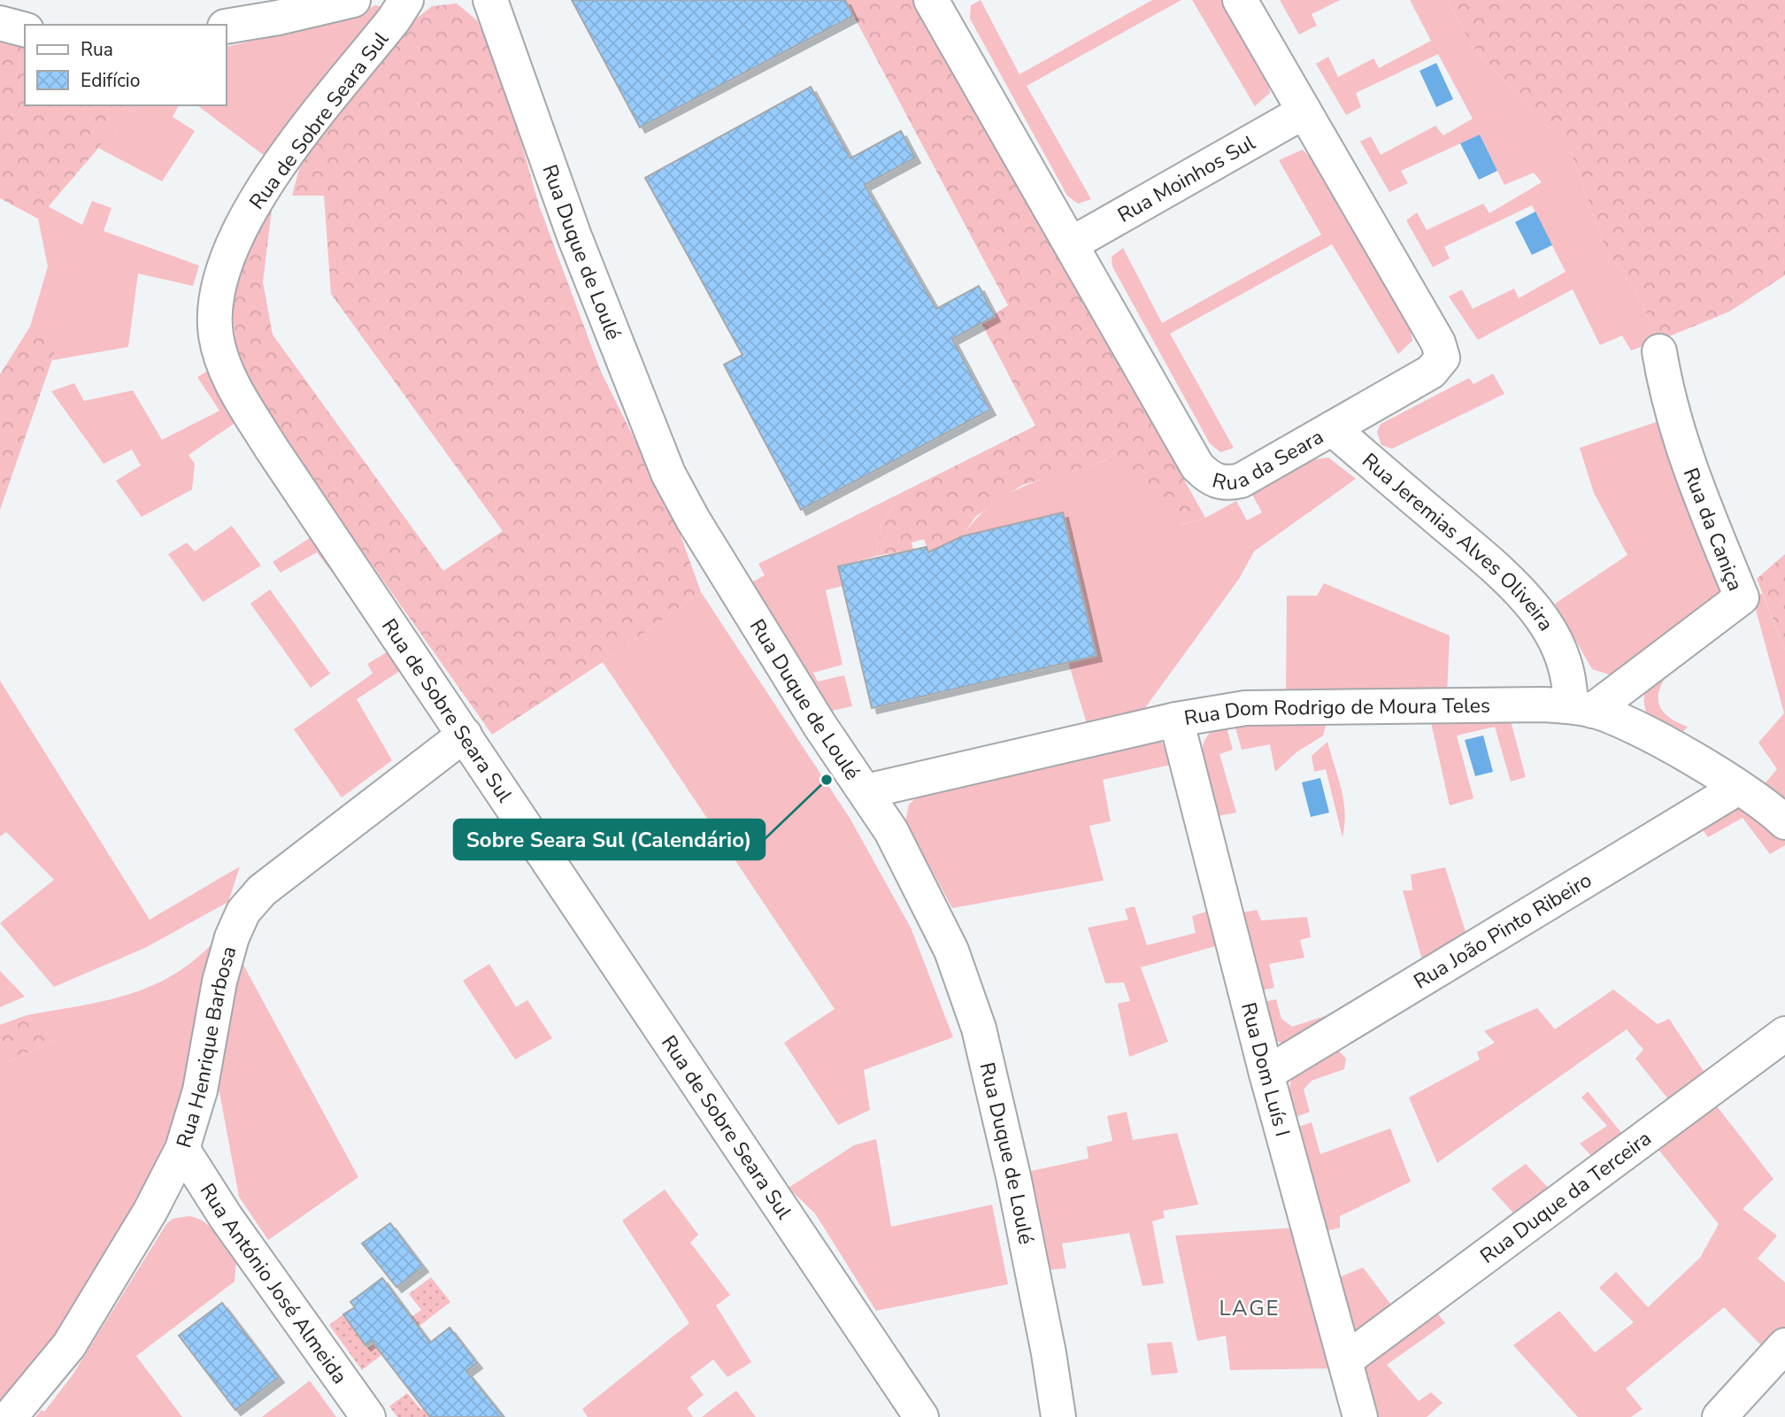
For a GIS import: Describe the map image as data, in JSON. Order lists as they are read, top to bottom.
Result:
{
  "streets": {
    "street": [
      "Rua de Sobre Seara Sul",
      "Rua Moinhos Sul",
      "Rua Duque de Loulé",
      "Rua da Seara",
      "Rua da Caniça",
      "Rua Jeremias Alves Oliveira",
      "Rua Dom Rodrigo de Moura Teles",
      "Rua João Pinto Ribeiro",
      "Rua Henrique Barbosa",
      "Rua Dom Luís I",
      "Rua Duque da Terceira",
      "Rua António José Almeida"
    ]
  },
  "crossings": [
    ["Rua de Sobre Seara Sul", "Rua Henrique Barbosa"],
    ["Rua Moinhos Sul", "Rua da Seara"],
    ["Rua Duque de Loulé", "Rua Dom Rodrigo de Moura Teles"],
    ["Rua da Seara", "Rua Jeremias Alves Oliveira"],
    ["Rua da Caniça", "Rua Jeremias Alves Oliveira"],
    ["Rua da Caniça", "Rua Dom Rodrigo de Moura Teles"],
    ["Rua Jeremias Alves Oliveira", "Rua Dom Rodrigo de Moura Teles"],
    ["Rua Dom Rodrigo de Moura Teles", "Rua João Pinto Ribeiro"],
    ["Rua Dom Rodrigo de Moura Teles", "Rua Dom Luís I"],
    ["Rua João Pinto Ribeiro", "Rua Dom Luís I"],
    ["Rua Henrique Barbosa", "Rua António José Almeida"],
    ["Rua Dom Luís I", "Rua Duque da Terceira"]
  ],
  "districts": ["LAGE"],
  "places": ["Sobre Seara Sul (Calendário)"],
  "legend": ["Rua", "Edifício"]
}
